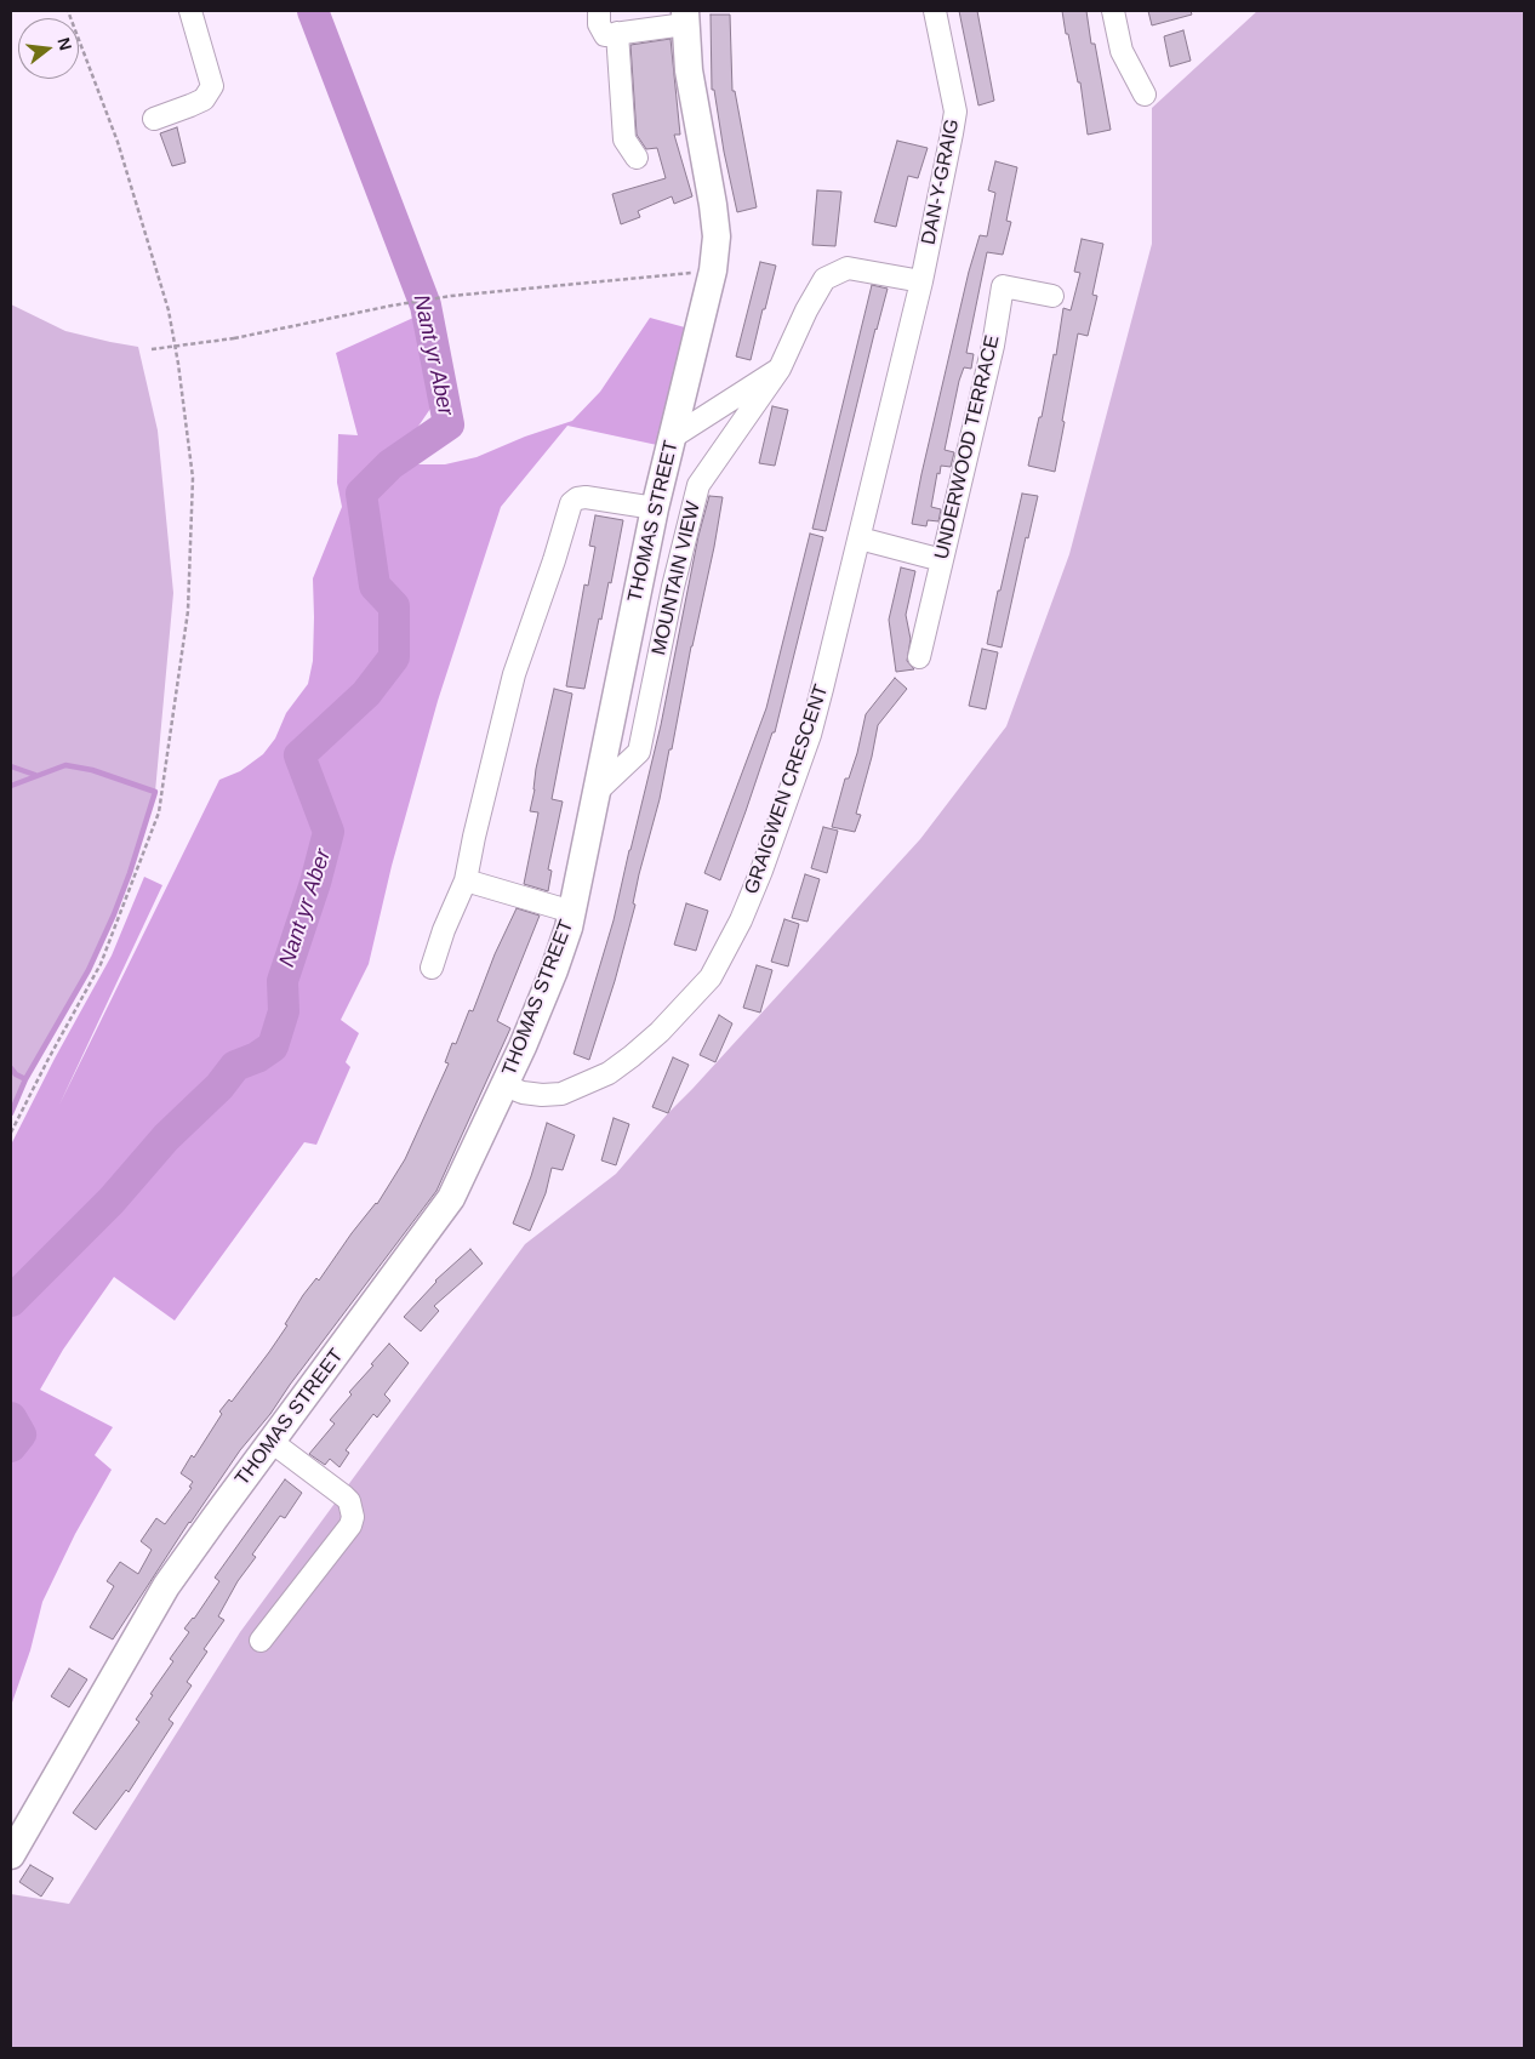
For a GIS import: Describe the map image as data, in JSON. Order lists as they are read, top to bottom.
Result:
{
  "streets": {
    "main road": ["THOMAS STREET"],
    "street": [
      "DAN-Y-GRAIG",
      "UNDERWOOD TERRACE",
      "MOUNTAIN VIEW",
      "GRAIGWEN CRESCENT"
    ]
  },
  "crossings": [
    ["DAN-Y-GRAIG", "MOUNTAIN VIEW"],
    ["DAN-Y-GRAIG", "GRAIGWEN CRESCENT"],
    ["THOMAS STREET", "MOUNTAIN VIEW"],
    ["THOMAS STREET", "GRAIGWEN CRESCENT"],
    ["MOUNTAIN VIEW", "GRAIGWEN CRESCENT"]
  ],
  "water": ["Nant yr Aber"],
  "north": "right"
}
